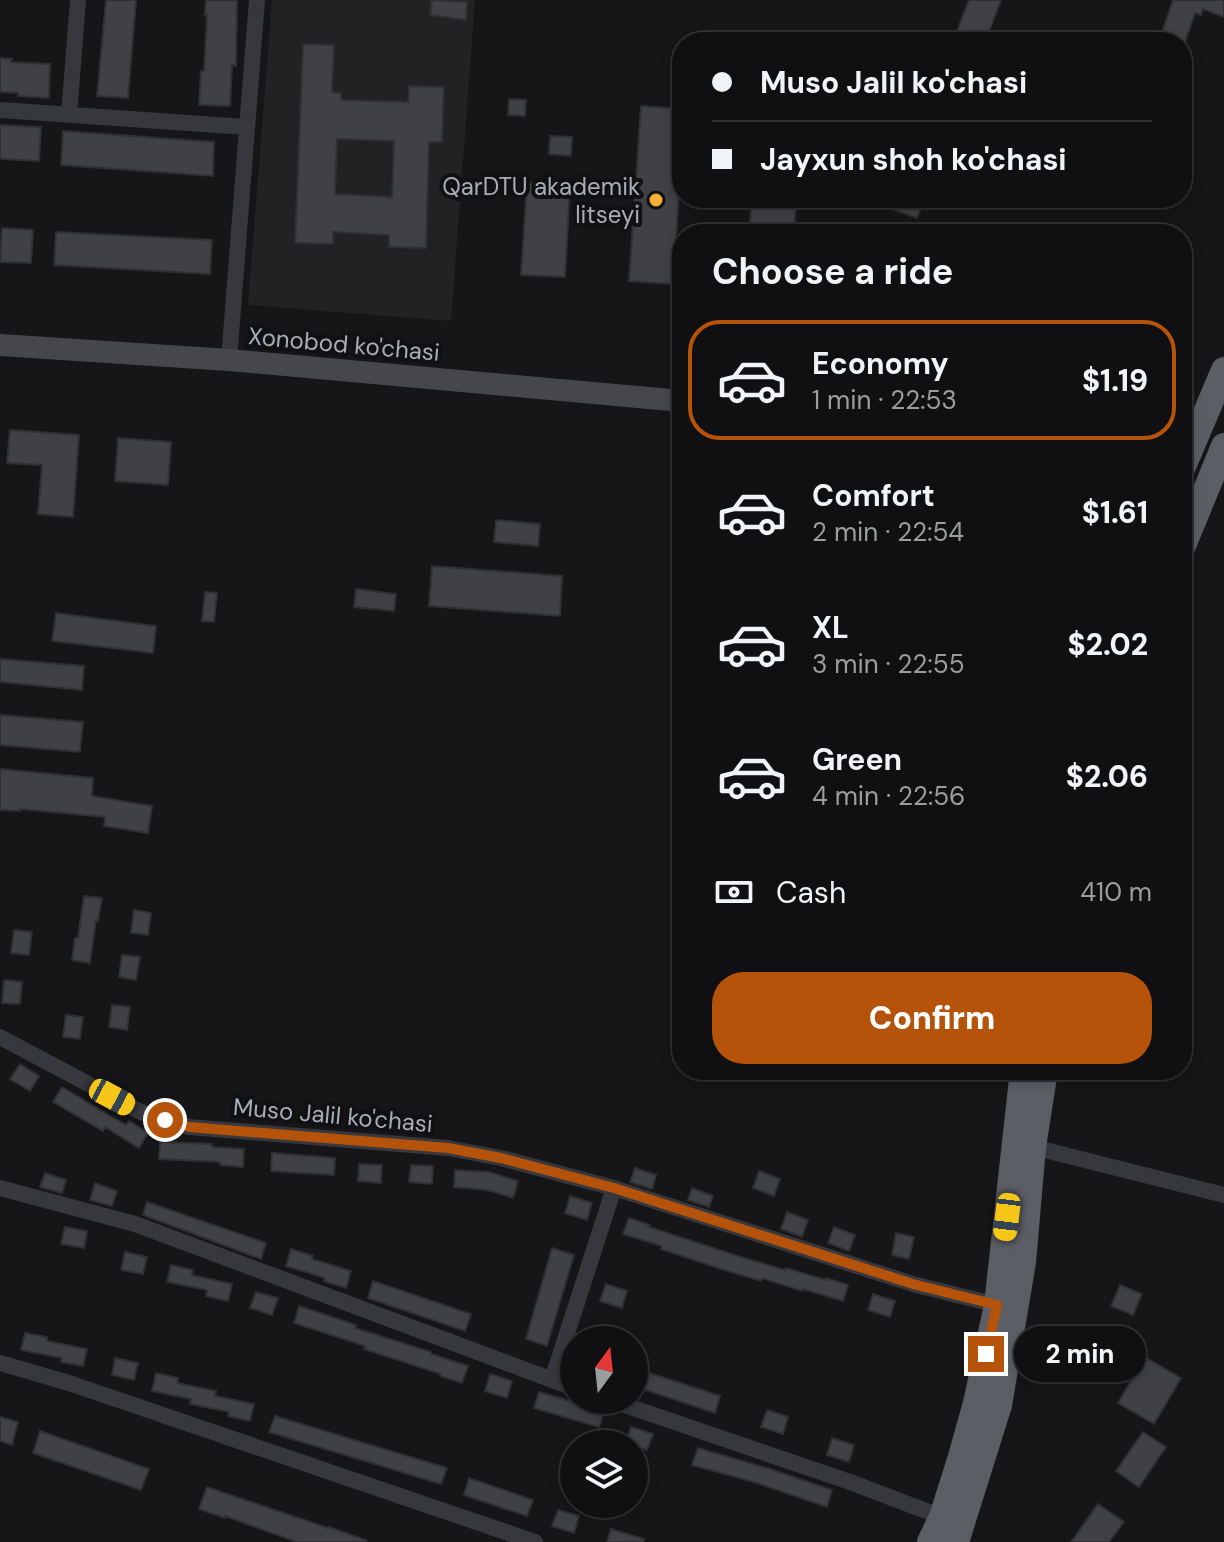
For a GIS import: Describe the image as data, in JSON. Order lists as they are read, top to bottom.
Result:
{
  "streets": {
    "main road": ["Xonobod ko'chasi"],
    "street": ["Muso Jalil ko'chasi"]
  },
  "places": ["QarDTU akademik litseyi"],
  "north": "top",
  "page": {
    "banner": ["Muso Jalil ko'chasi", "Jayxun shoh ko'chasi"],
    "heading": "Choose a ride",
    "list": [
      {
        "name": "Economy",
        "note": "1 min · 22:53",
        "value": "$1.19"
      },
      {
        "name": "Comfort",
        "note": "2 min · 22:54",
        "value": "$1.61"
      },
      {
        "name": "XL",
        "note": "3 min · 22:55",
        "value": "$2.02"
      },
      {
        "name": "Green",
        "note": "4 min · 22:56",
        "value": "$2.06"
      }
    ],
    "pay": ["Cash", "410 m"],
    "buttons": "Confirm",
    "bubble": "2 min"
  }
}
